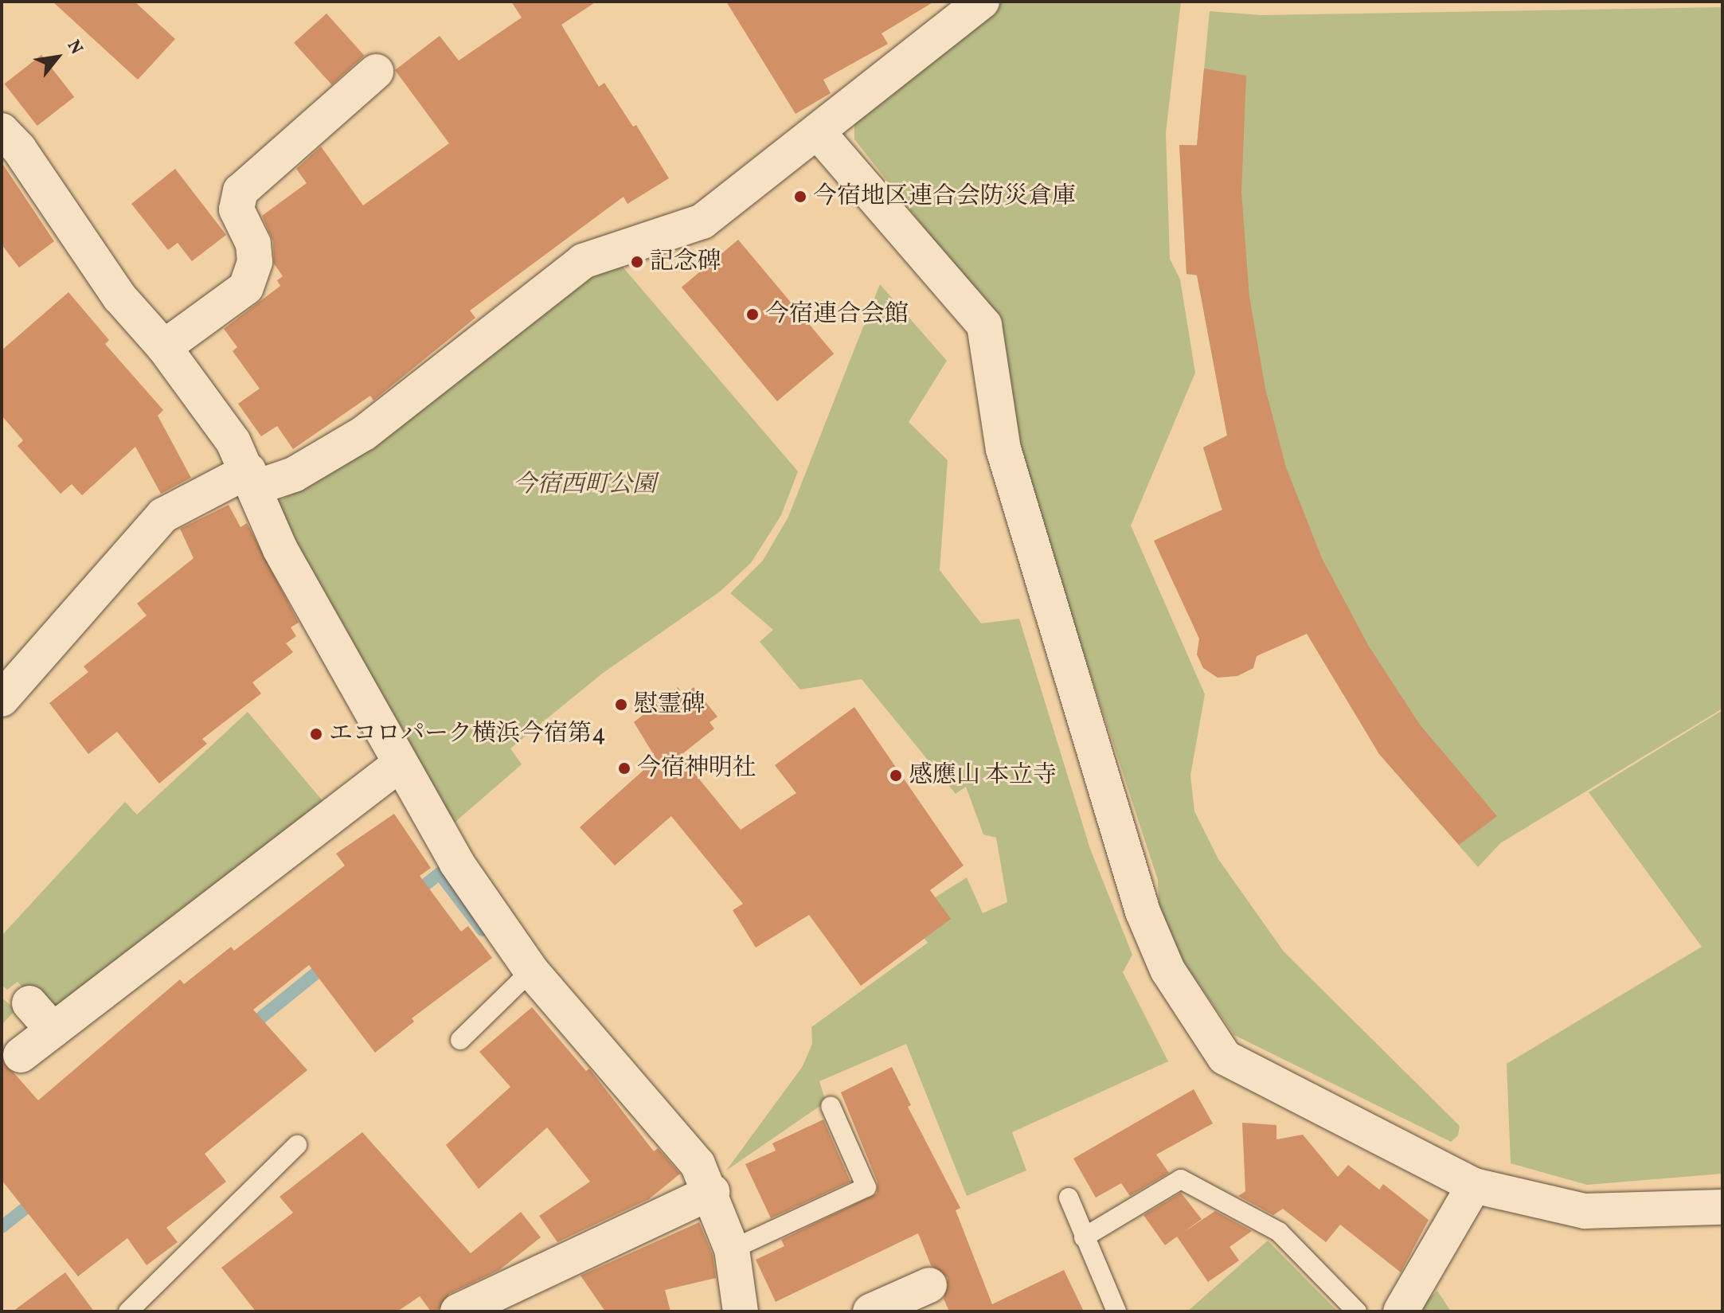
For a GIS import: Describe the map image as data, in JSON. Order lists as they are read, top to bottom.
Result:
{
  "parks": ["今宿西町公園"],
  "places": [
    "今宿地区連合会防災倉庫",
    "記念碑",
    "今宿連合会館",
    "慰霊碑",
    "エコロパーク横浜今宿第4",
    "今宿神明社",
    "感應山 本立寺"
  ],
  "north": "top right"
}
